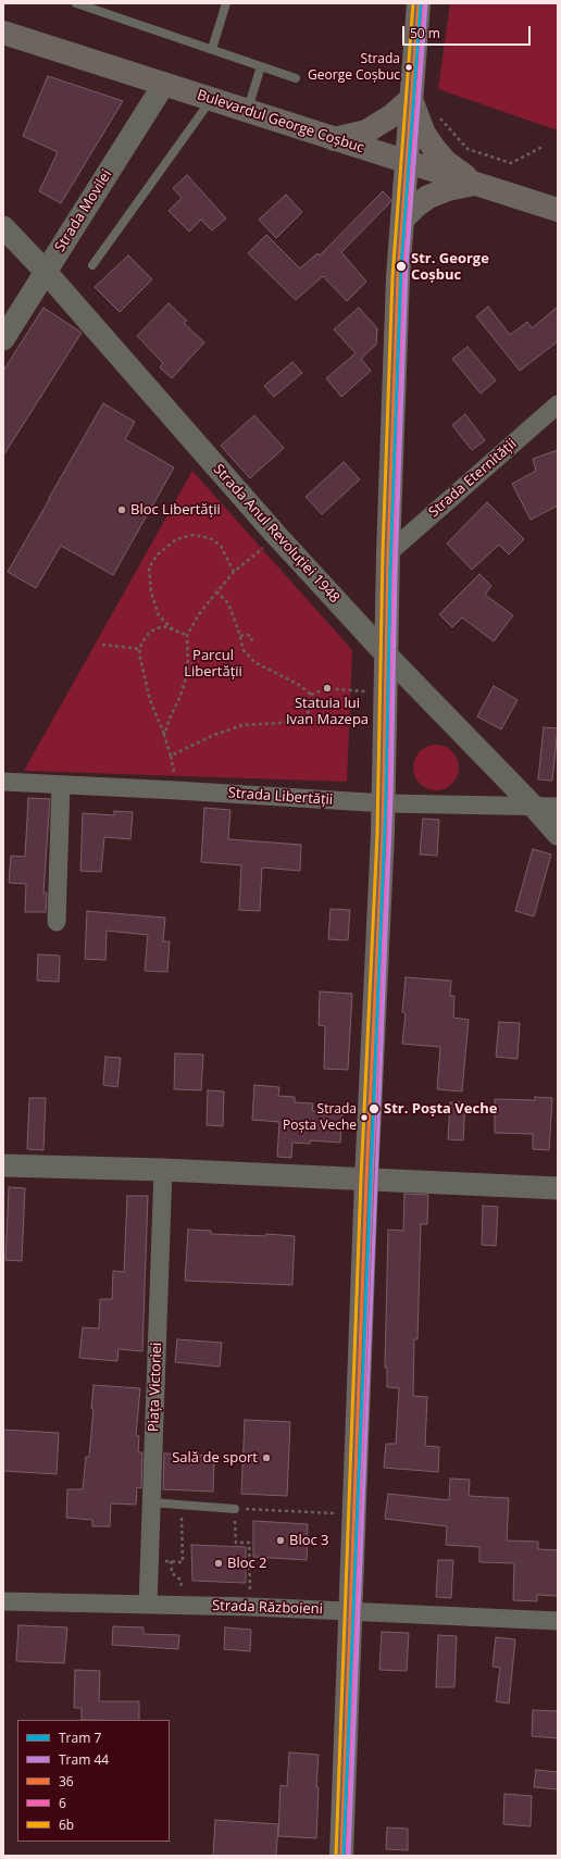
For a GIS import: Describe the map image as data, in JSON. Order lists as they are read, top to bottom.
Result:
{
  "streets": {
    "main road": ["Bulevardul George Coșbuc"],
    "street": [
      "Strada Movilei",
      "Strada Eternității",
      "Strada Anul Revoluției 1948",
      "Strada Libertății",
      "Piața Victoriei",
      "Strada Războieni"
    ]
  },
  "crossings": [
    ["Bulevardul George Coșbuc", "Strada Movilei"],
    ["Strada Movilei", "Strada Anul Revoluției 1948"],
    ["Strada Anul Revoluției 1948", "Strada Libertății"],
    ["Piața Victoriei", "Strada Războieni"]
  ],
  "parks": ["Parcul Libertății"],
  "places": [
    "Strada George Coșbuc",
    "Str. George Coșbuc",
    "Bloc Libertății",
    "Statuia lui Ivan Mazepa",
    "Str. Poșta Veche",
    "Strada Poșta Veche",
    "Sală de sport",
    "Bloc 3",
    "Bloc 2"
  ],
  "lines": [
    "tram line 7",
    "tram line 44",
    "transit line 36",
    "transit line 6",
    "transit line 6b"
  ],
  "legend": [
    "Tram 7",
    "Tram 44",
    "36",
    "6",
    "6b"
  ],
  "scale_bar": "50 m"
}
